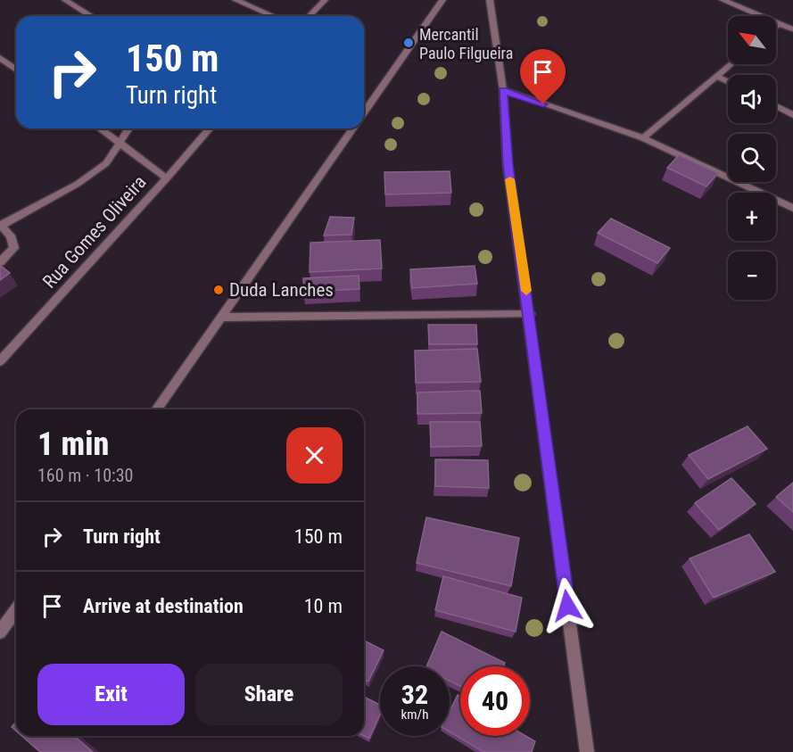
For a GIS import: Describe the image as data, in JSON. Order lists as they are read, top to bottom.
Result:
{
  "streets": {
    "street": ["Rua Gomes Oliveira"]
  },
  "places": ["Mercantil Paulo Filgueira", "Duda Lanches"],
  "north": "top left",
  "page": {
    "map_buttons": ["+", "−"],
    "turn": ["150 m", "Turn right"],
    "heading": ["1 min", "160 m · 10:30"],
    "list": [
      {
        "name": "Turn right",
        "value": "150 m"
      },
      {
        "name": "Arrive at destination",
        "value": "10 m"
      }
    ],
    "buttons": ["Exit", "Share"],
    "speed": "32 km/h",
    "limit": "40"
  }
}
